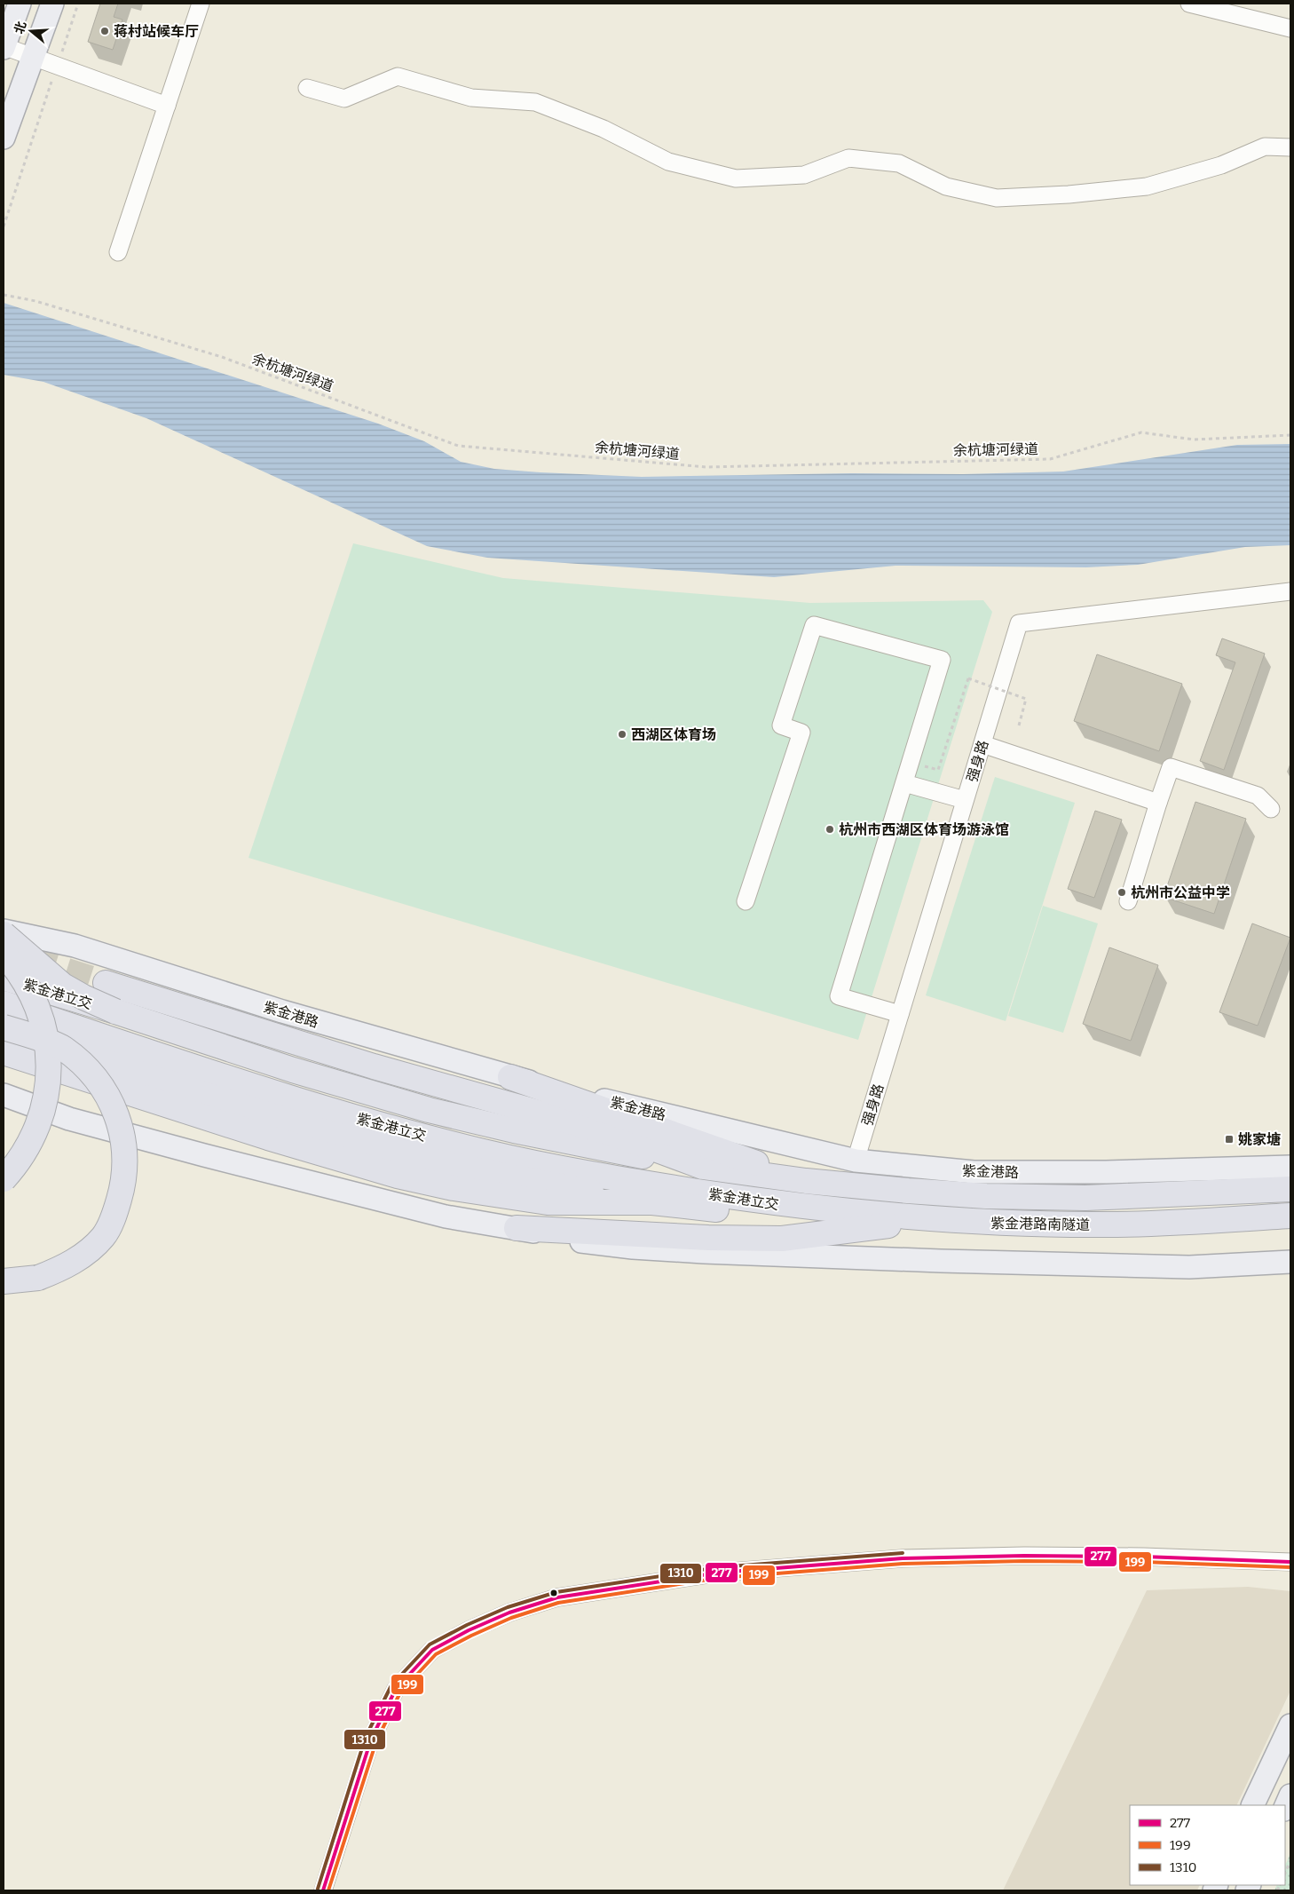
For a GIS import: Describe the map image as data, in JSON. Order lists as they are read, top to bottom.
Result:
{
  "streets": {
    "highway": ["紫金港立交", "紫金港路南隧道"],
    "main road": ["紫金港路"],
    "street": ["强身路"],
    "path": ["余杭塘河绿道"]
  },
  "crossings": [
    ["强身路", "紫金港路"],
    ["紫金港立交", "紫金港路南隧道"]
  ],
  "places": {
    "other": [
      "蒋村站候车厅",
      "西湖区体育场",
      "杭州市西湖区体育场游泳馆",
      "杭州市公益中学"
    ],
    "transit": ["姚家塘"]
  },
  "lines": ["transit line 1310", "transit line 277", "transit line 199"],
  "legend": ["277", "199", "1310"],
  "north": "left"
}
